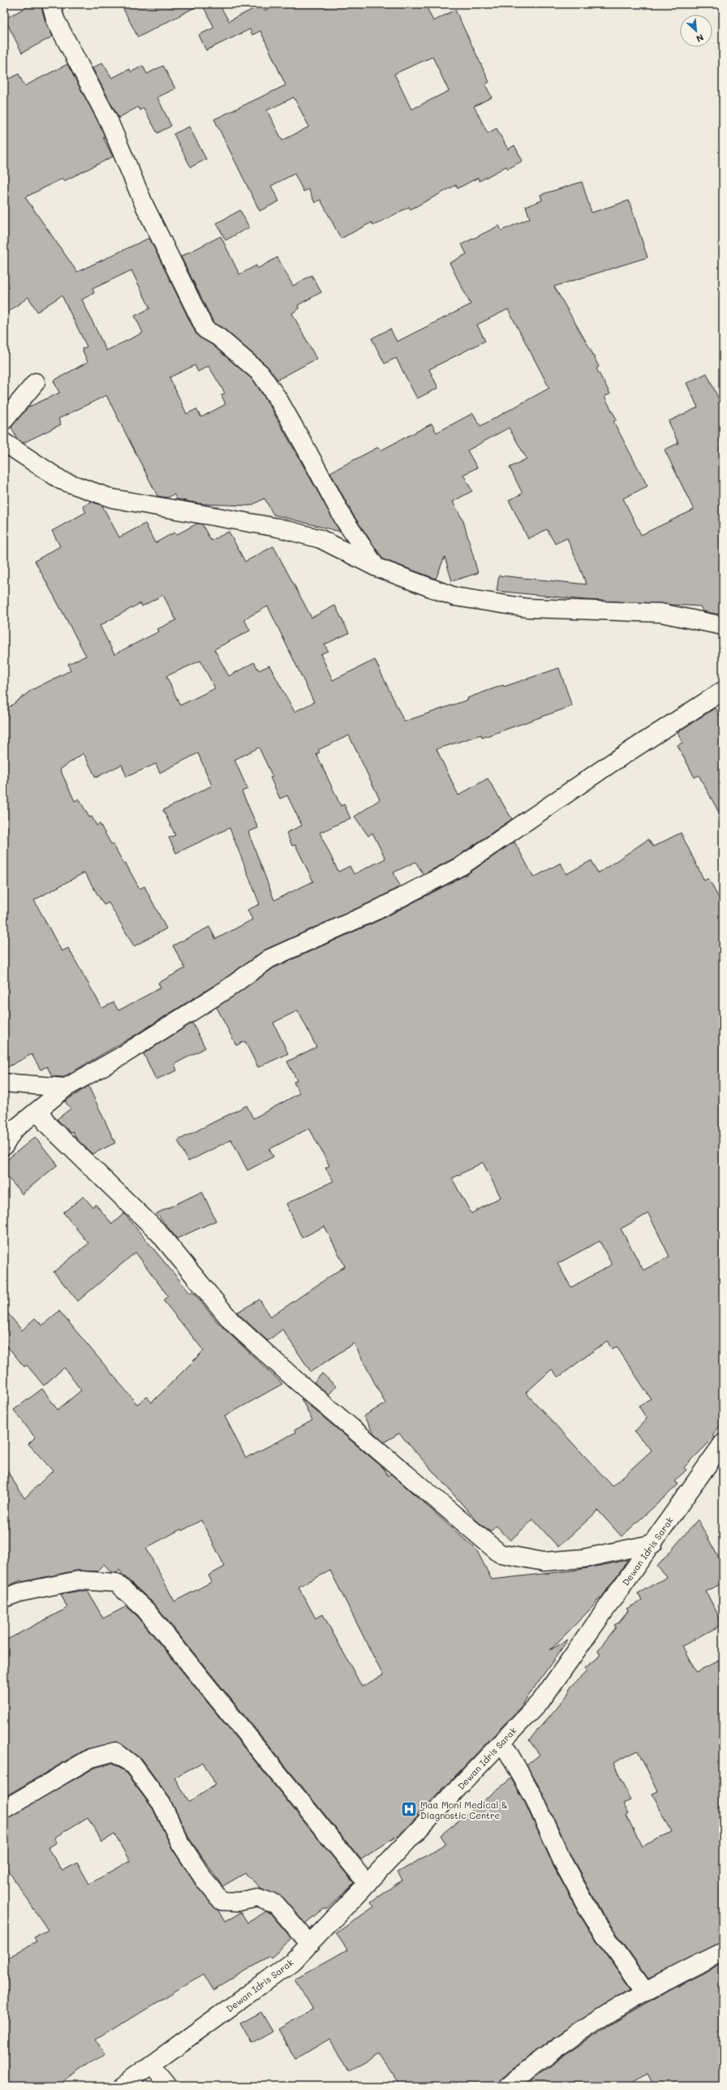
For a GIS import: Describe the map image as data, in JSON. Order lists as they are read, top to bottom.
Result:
{
  "streets": {
    "street": ["Dewan Idris Sarak"]
  },
  "places": {
    "hospital": ["Maa Moni Medical & Diagnostic Centre"]
  },
  "north": "bottom right"
}
